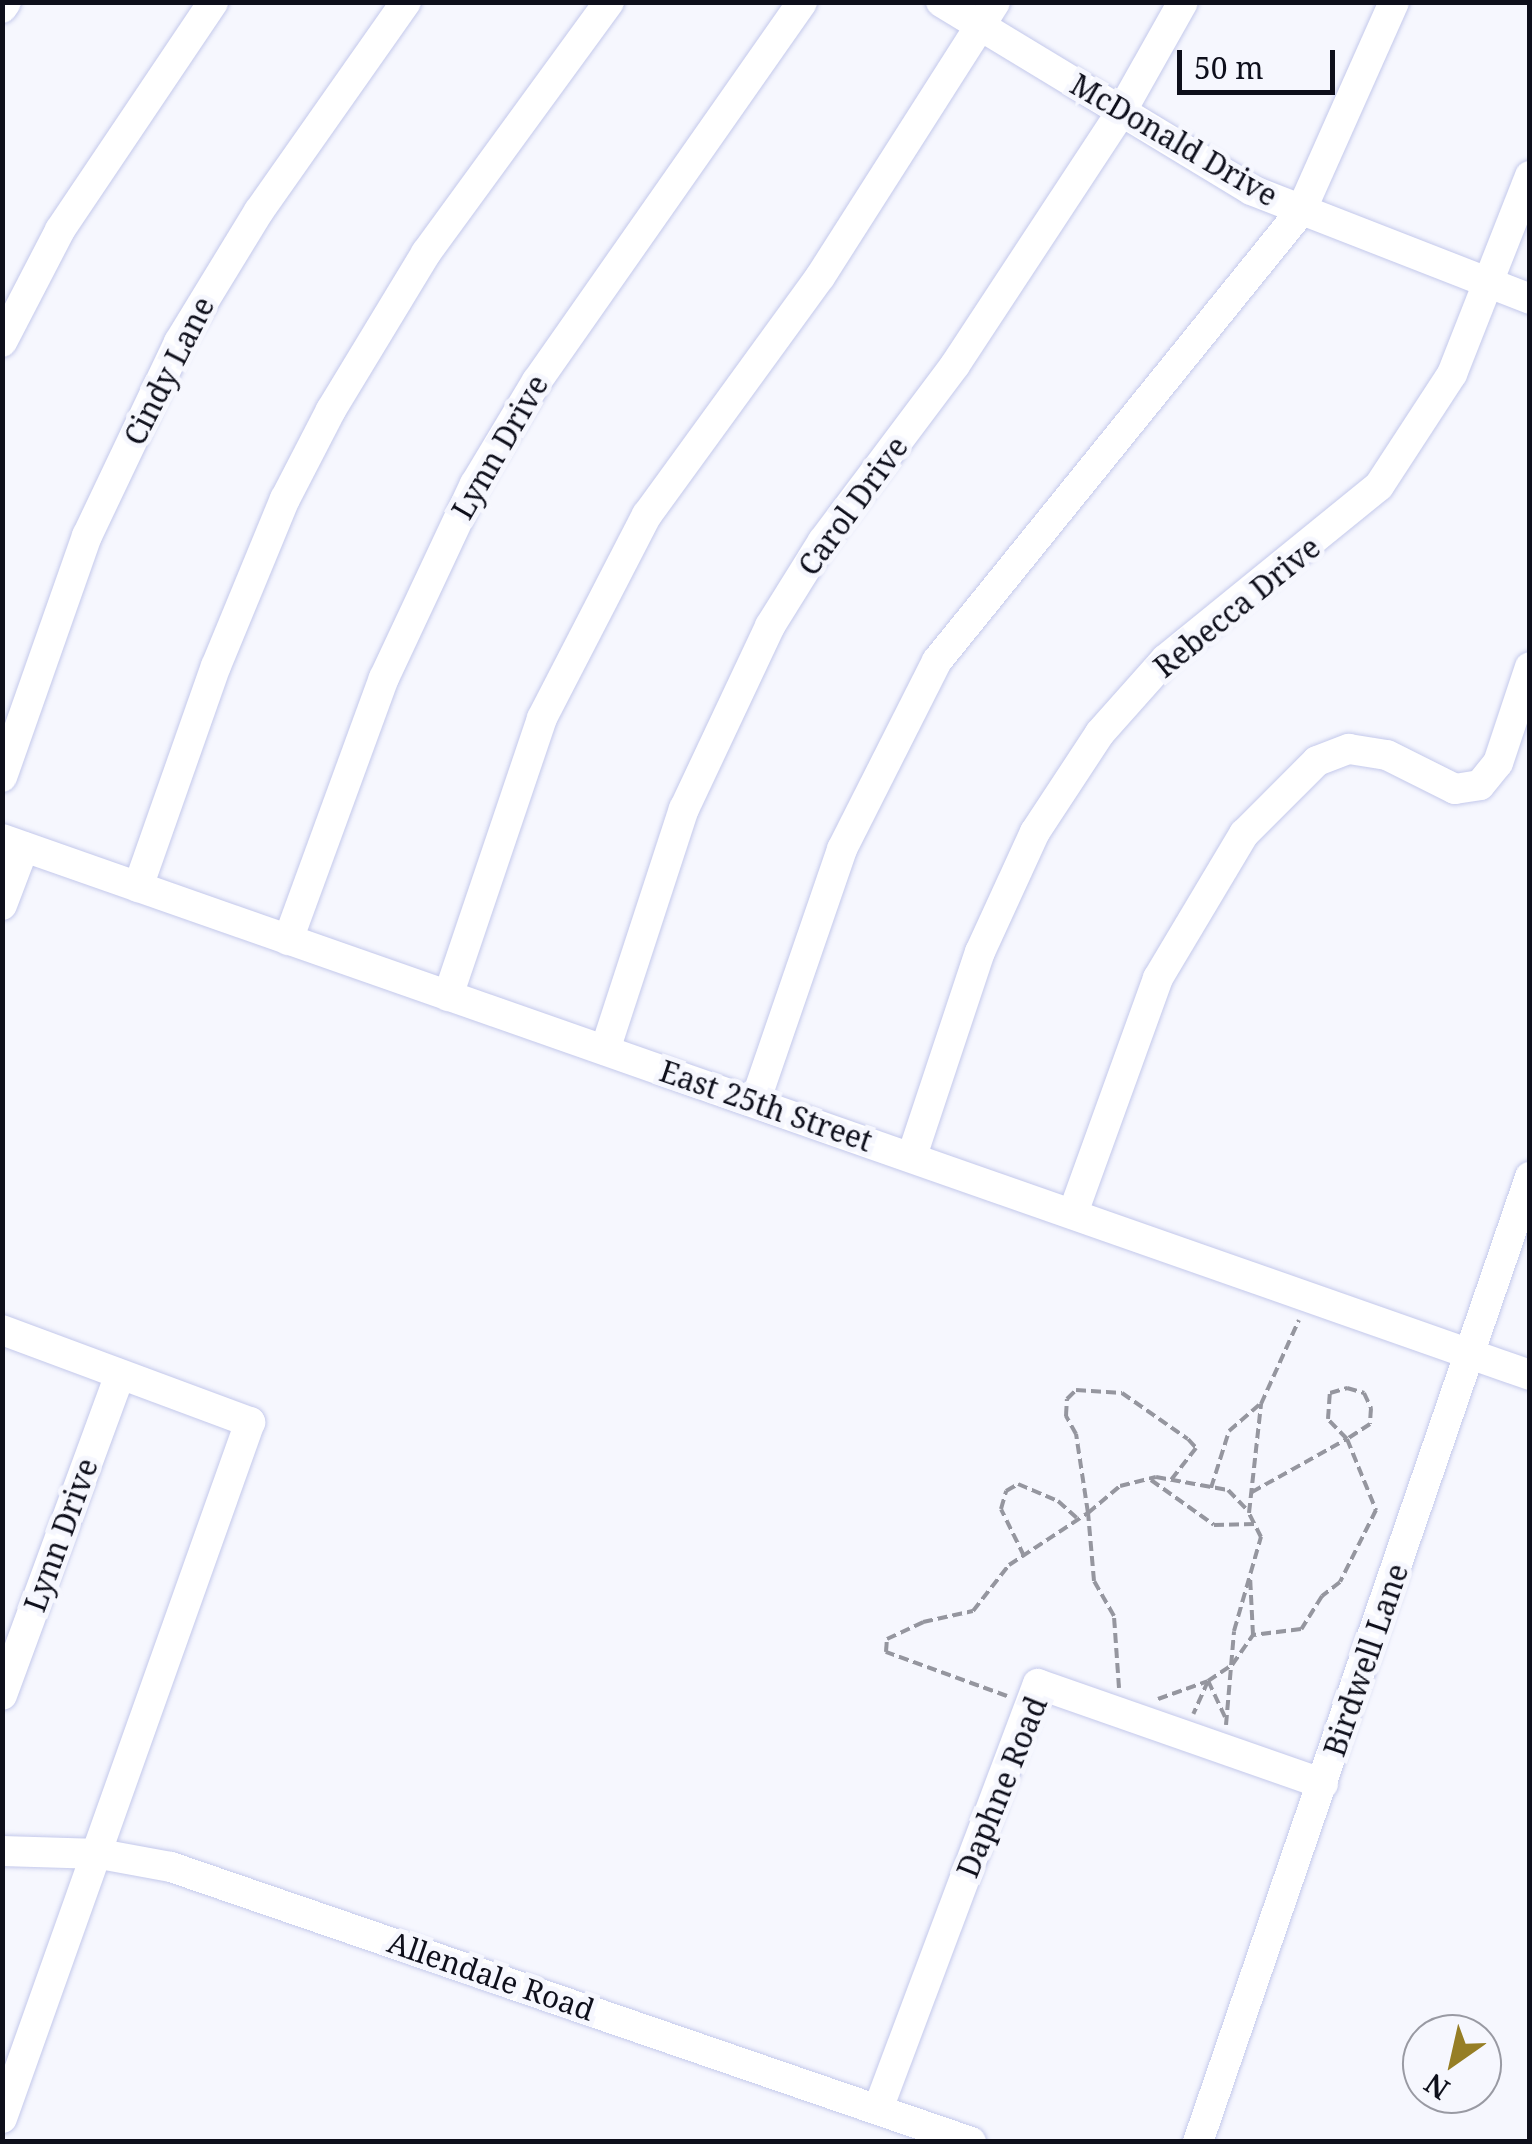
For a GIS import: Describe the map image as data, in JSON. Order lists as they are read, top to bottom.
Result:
{
  "streets": {
    "street": [
      "McDonald Drive",
      "Cindy Lane",
      "Lynn Drive",
      "Carol Drive",
      "Rebecca Drive",
      "East 25th Street",
      "Birdwell Lane",
      "Daphne Road",
      "Allendale Road"
    ]
  },
  "crossings": [
    ["McDonald Drive", "Carol Drive"],
    ["McDonald Drive", "Rebecca Drive"],
    ["Lynn Drive", "East 25th Street"],
    ["Carol Drive", "East 25th Street"],
    ["Rebecca Drive", "East 25th Street"],
    ["East 25th Street", "Birdwell Lane"],
    ["Birdwell Lane", "Daphne Road"],
    ["Daphne Road", "Allendale Road"]
  ],
  "scale_bar": "50 m",
  "north": "bottom left"
}
